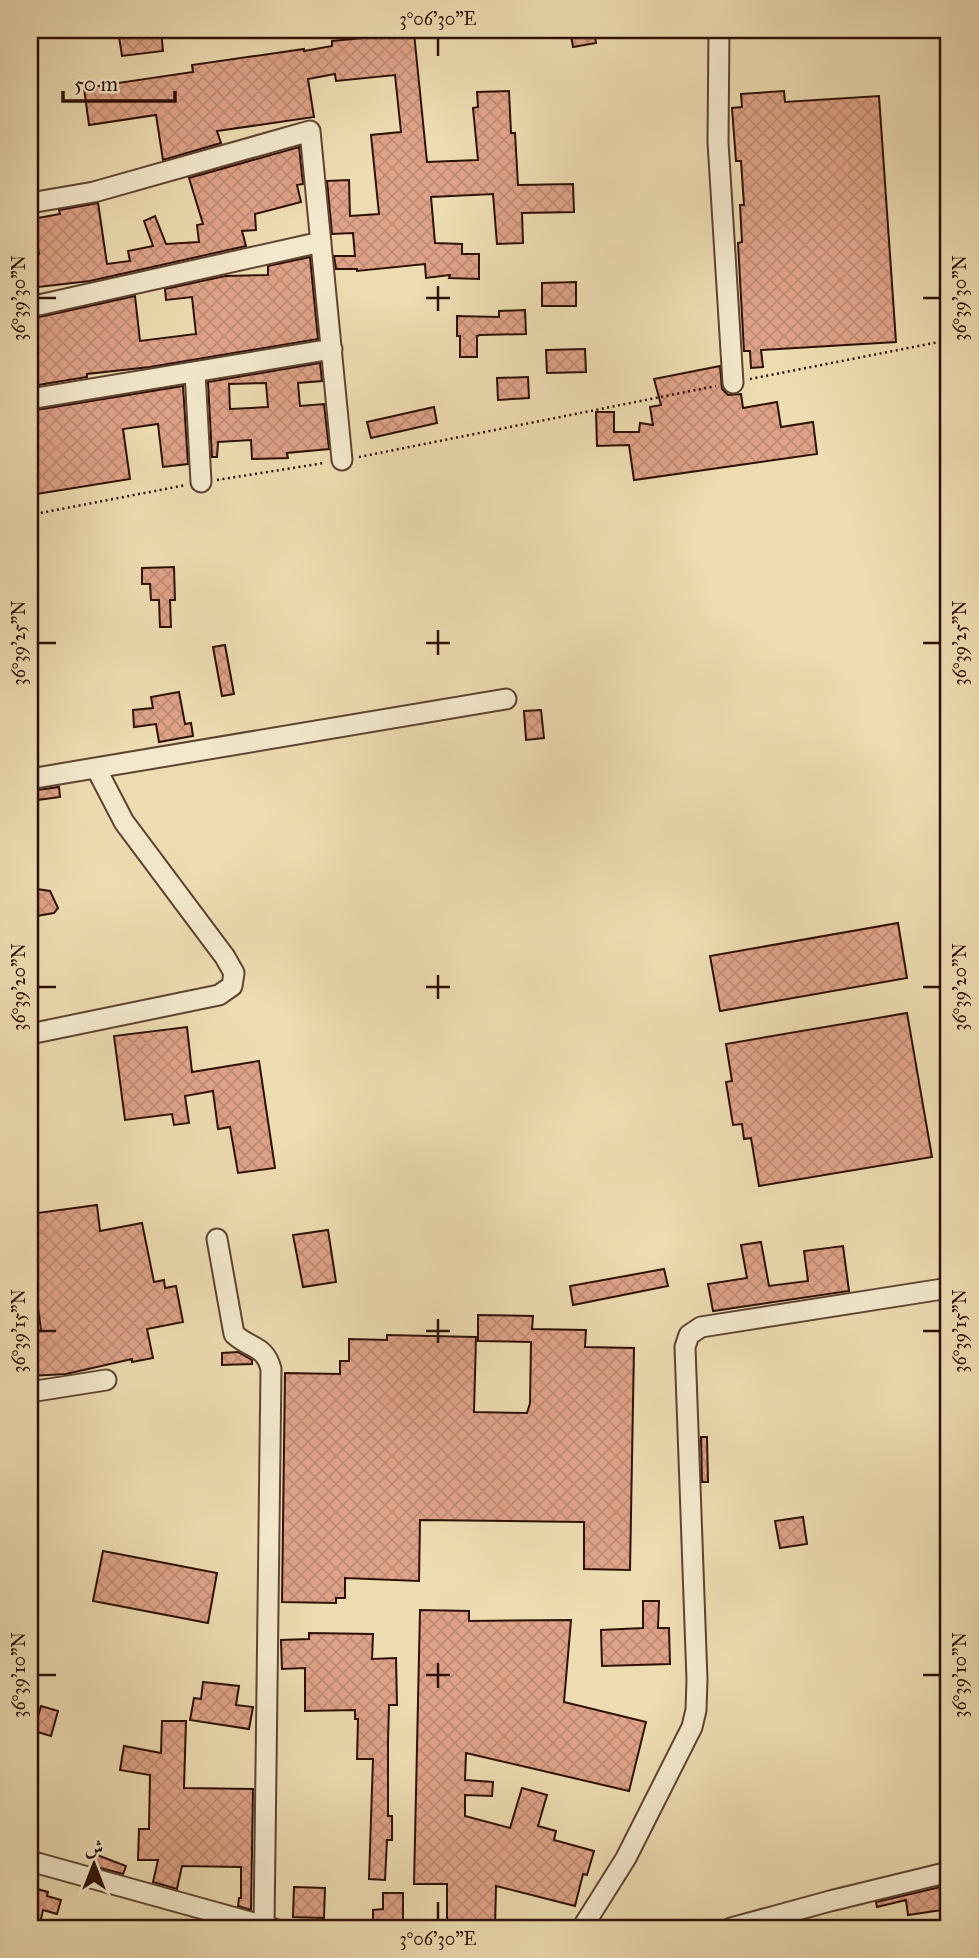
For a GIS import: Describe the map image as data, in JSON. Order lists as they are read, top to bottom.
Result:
{
  "scale_bar": "50 m",
  "north": "top",
  "coordinates": [
    "3°06'30\"E",
    "36°39'30\"N",
    "36°39'25\"N",
    "36°39'20\"N",
    "36°39'15\"N",
    "36°39'10\"N"
  ]
}
